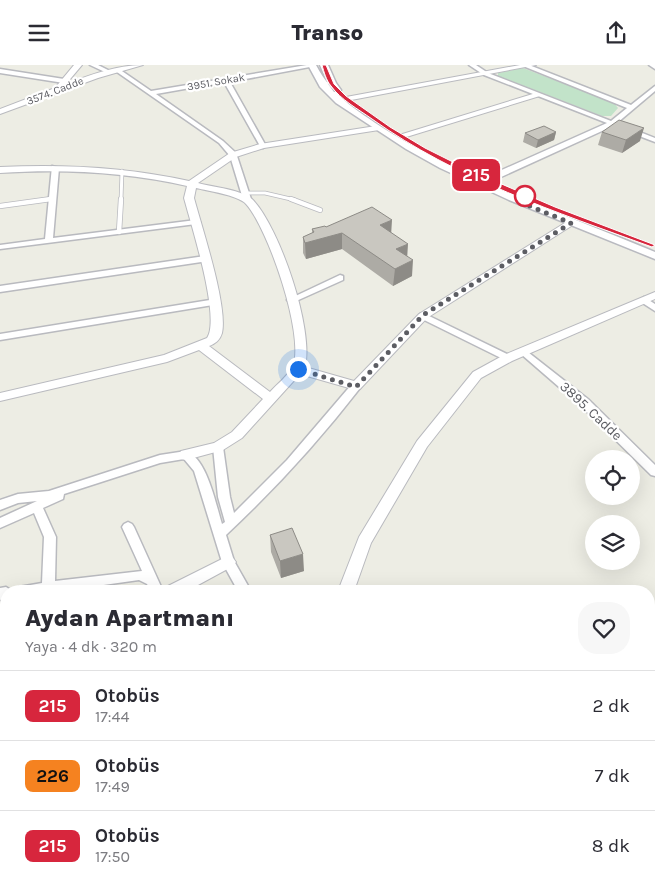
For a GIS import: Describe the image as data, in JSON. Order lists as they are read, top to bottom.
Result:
{
  "streets": {
    "street": ["3951. Sokak", "3574. Cadde", "3895. Cadde"]
  },
  "lines": ["bus line 215"],
  "page": {
    "header": "Transo",
    "on_map": "215",
    "heading": ["Aydan Apartmanı", "Yaya · 4 dk · 320 m"],
    "list": [
      {
        "mark": "215",
        "name": "Otobüs",
        "note": "17:44",
        "value": "2 dk"
      },
      {
        "mark": "226",
        "name": "Otobüs",
        "note": "17:49",
        "value": "7 dk"
      },
      {
        "mark": "215",
        "name": "Otobüs",
        "note": "17:50",
        "value": "8 dk"
      }
    ]
  }
}
